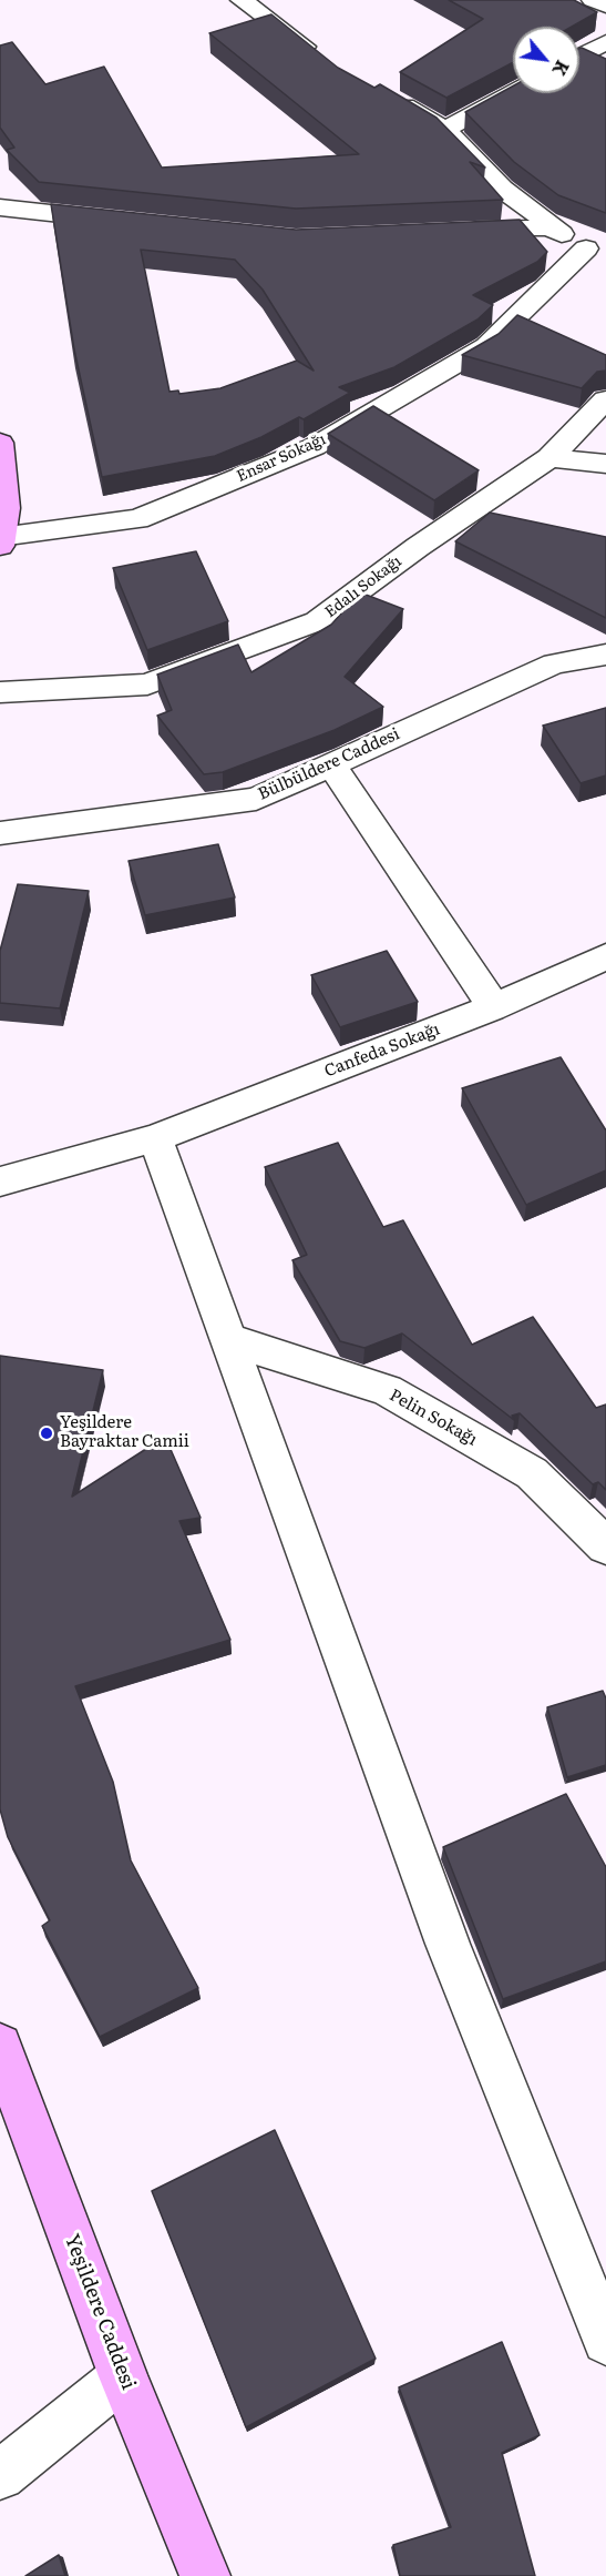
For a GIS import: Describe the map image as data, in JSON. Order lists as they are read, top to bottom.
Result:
{
  "streets": {
    "street": [
      "Ensar Sokağı",
      "Edalı Sokağı",
      "Bülbüldere Caddesi",
      "Canfeda Sokağı",
      "Pelin Sokağı",
      "Yeşildere Caddesi"
    ]
  },
  "places": ["Yeşildere Bayraktar Camii"],
  "north": "bottom right"
}
